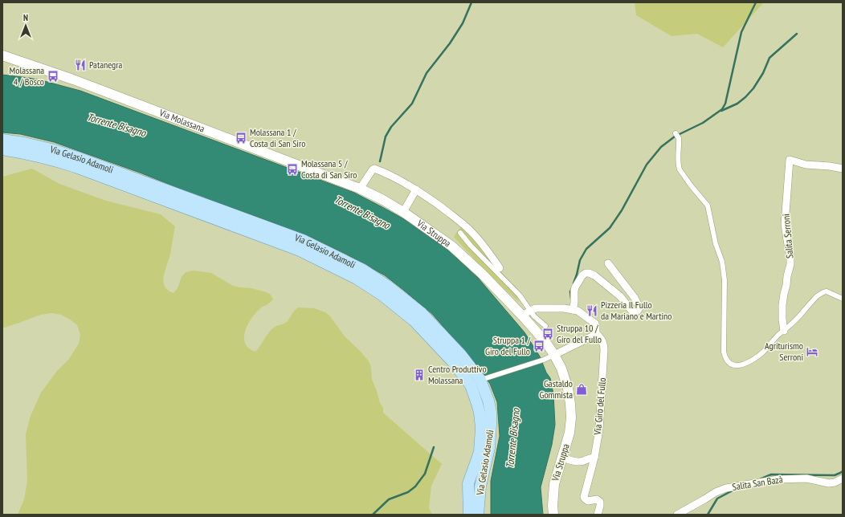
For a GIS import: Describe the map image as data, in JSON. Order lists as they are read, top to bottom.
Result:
{
  "streets": {
    "main road": ["Via Molassana", "Via Gelasio Adamoli", "Via Struppa"],
    "street": ["Salita Serroni", "Via Giro del Fullo", "Salita San Bazà"]
  },
  "crossings": [
    ["Via Molassana", "Via Struppa"]
  ],
  "water": ["Torrente Bisagno"],
  "places": {
    "restaurant": ["Patanegra", "Pizzeria Il Fullo da Mariano e Martino"],
    "bus stop": [
      "Molassana 4 / Bosco",
      "Molassana 1 / Costa di San Siro",
      "Molassana 5 / Costa di San Siro",
      "Struppa 10 / Giro del Fullo",
      "Struppa 1 / Giro del Fullo"
    ],
    "hotel": ["Agriturismo Serroni"],
    "building": ["Centro Produttivo Molassana"],
    "shop": ["Gastaldo Gommista"]
  },
  "north": "top"
}
